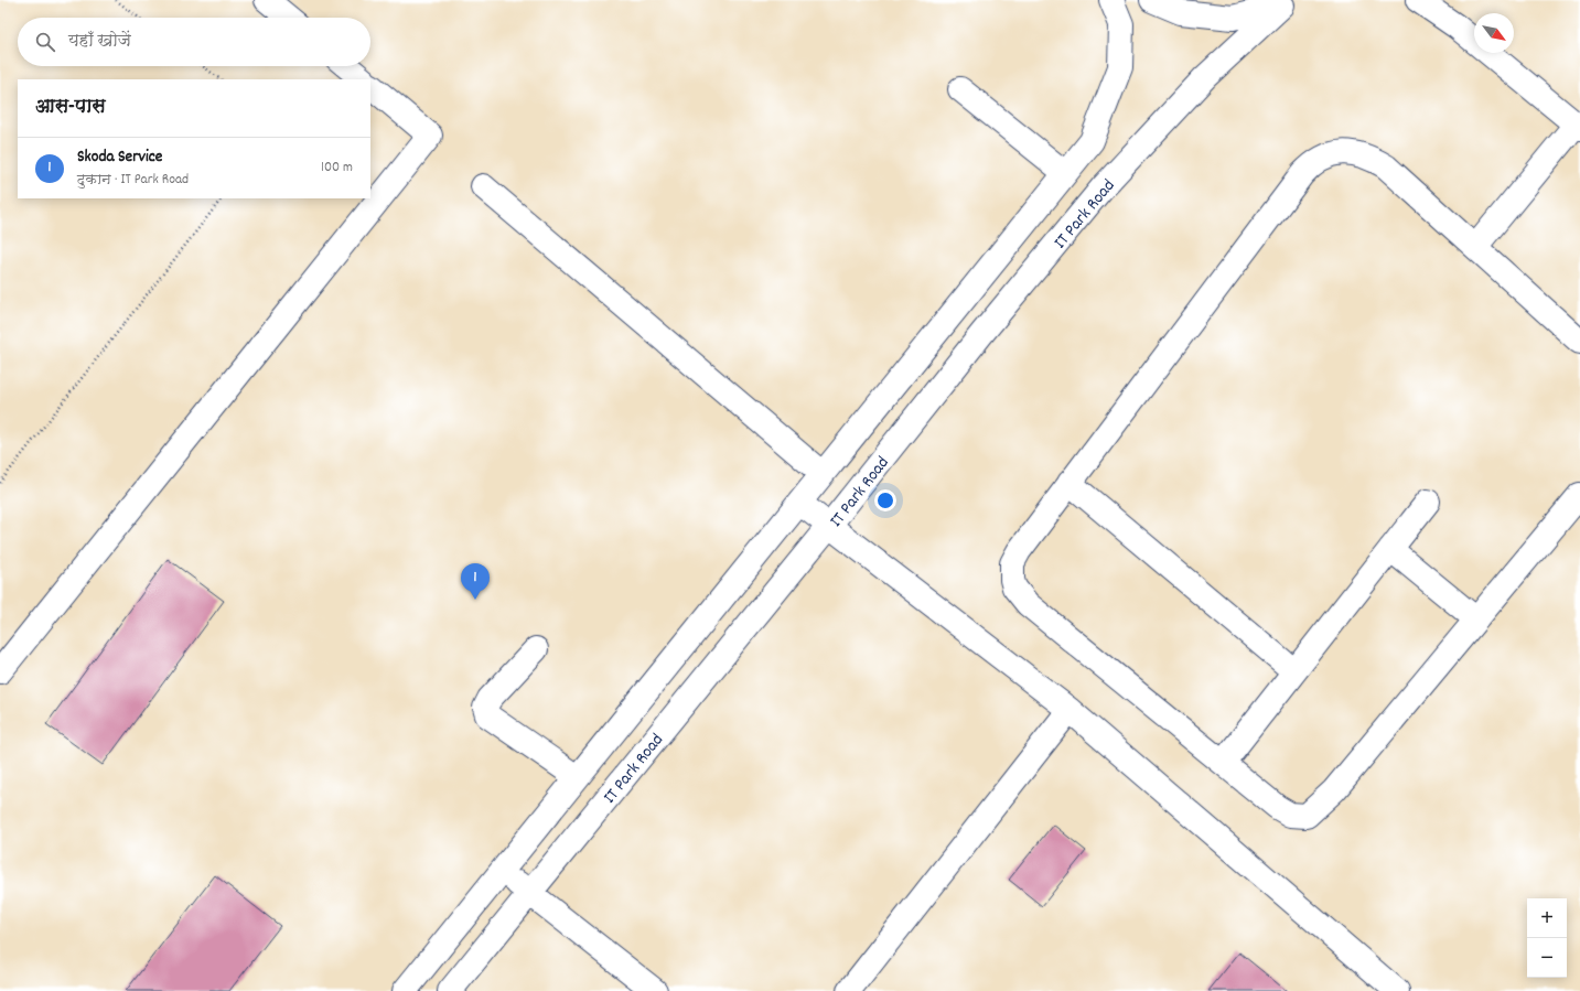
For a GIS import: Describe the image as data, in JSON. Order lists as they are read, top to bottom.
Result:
{
  "streets": {
    "street": ["IT Park Road"]
  },
  "north": "bottom right",
  "page": {
    "search": "यहाँ खोजें",
    "heading": "आस-पास",
    "list": [
      {
        "mark": "1",
        "name": "Skoda Service",
        "note": "दुकान · IT Park Road",
        "value": "100 m"
      }
    ],
    "pins": "1",
    "map_buttons": ["+", "−"]
  }
}
